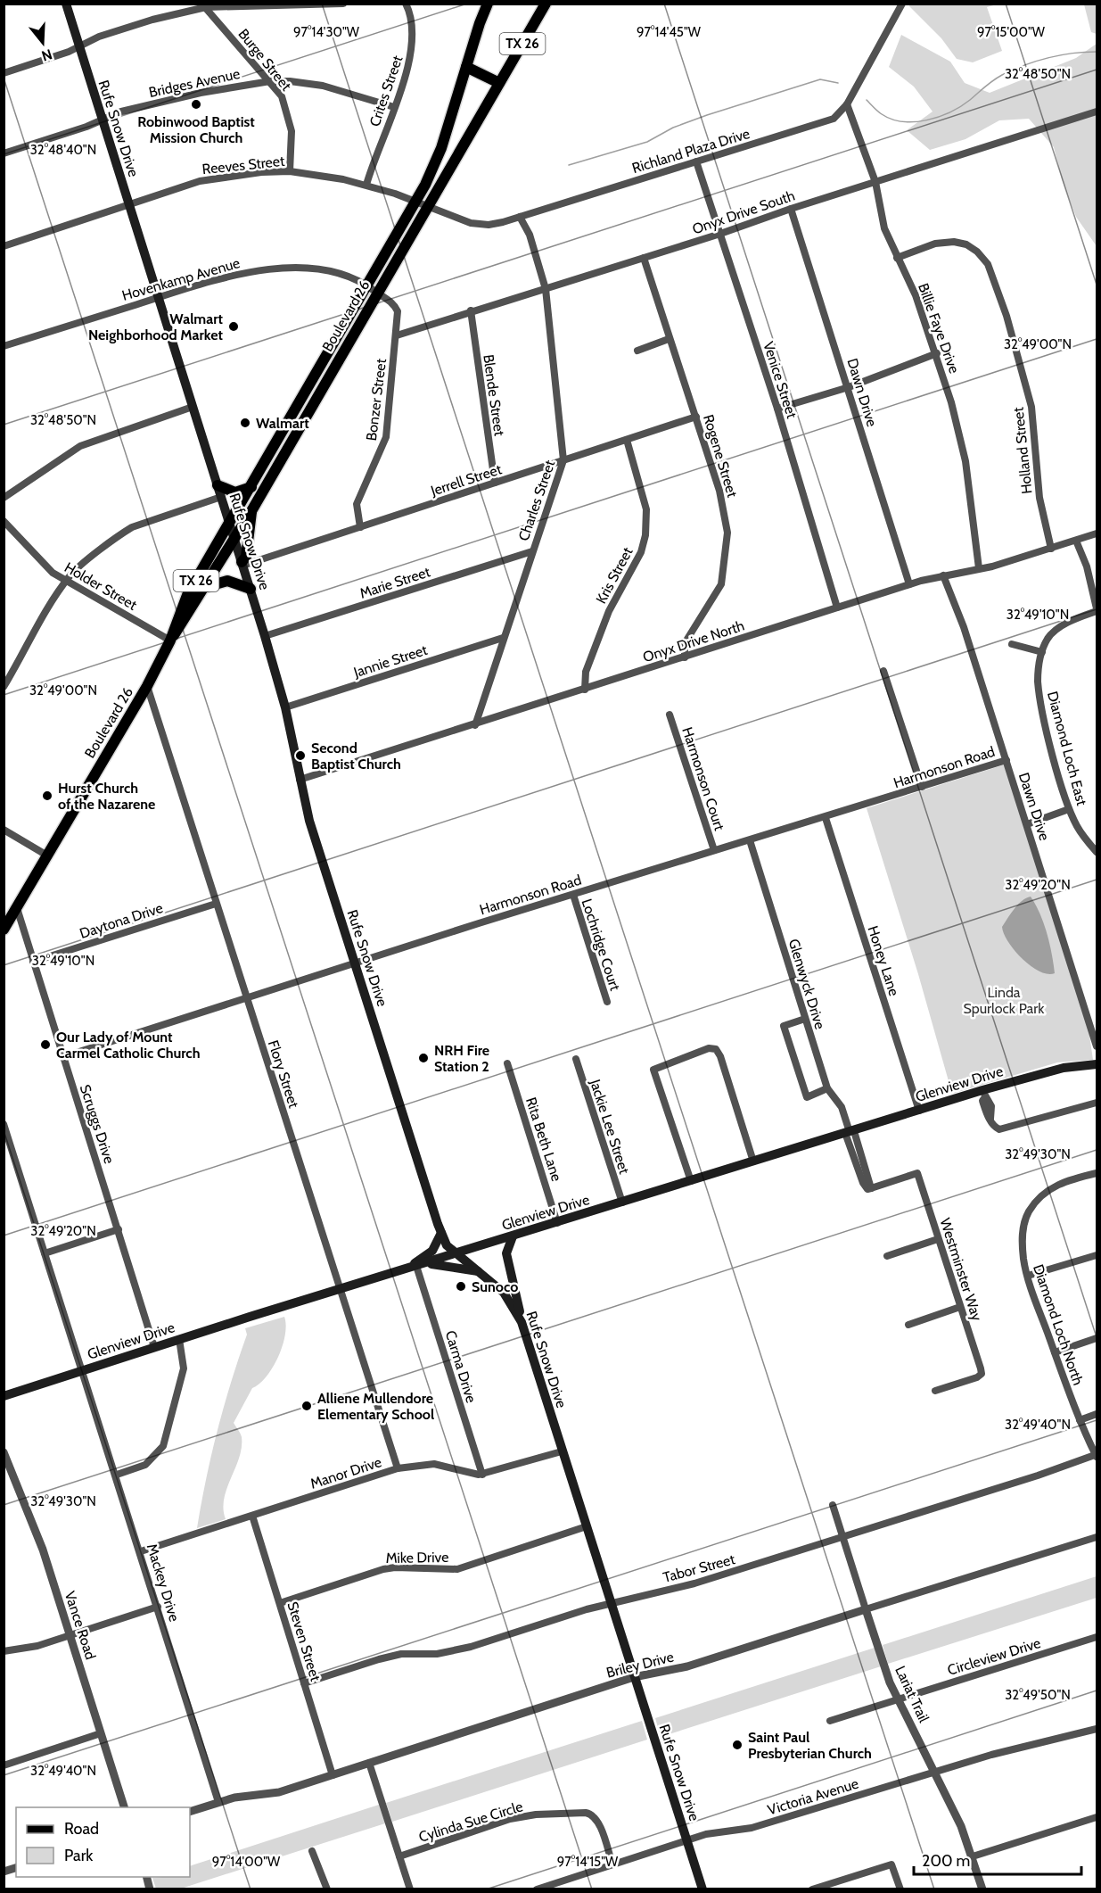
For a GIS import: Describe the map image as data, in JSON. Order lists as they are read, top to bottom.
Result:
{
  "streets": {
    "main road": [
      "TX 26",
      "Rufe Snow Drive",
      "Boulevard 26",
      "Glenview Drive"
    ],
    "street": [
      "Burge Street",
      "Bridges Avenue",
      "Crites Street",
      "Richland Plaza Drive",
      "Reeves Street",
      "Onyx Drive South",
      "Hovenkamp Avenue",
      "Billie Faye Drive",
      "Venice Street",
      "Dawn Drive",
      "Blende Street",
      "Bonzer Street",
      "Holland Street",
      "Rogene Street",
      "Jerrell Street",
      "Charles Street",
      "Kris Street",
      "Marie Street",
      "Holder Street",
      "Onyx Drive North",
      "Jannie Street",
      "Diamond Loch East",
      "Harmonson Road",
      "Harmonson Court",
      "Daytona Drive",
      "Lochridge Court",
      "Honey Lane",
      "Glenwyck Drive",
      "Flory Street",
      "Scruggs Drive",
      "Jackie Lee Street",
      "Rita Beth Lane",
      "Westminster Way",
      "Diamond Loch North",
      "Carma Drive",
      "Manor Drive",
      "Mike Drive",
      "Tabor Street",
      "Mackey Drive",
      "Vance Road",
      "Steven Street",
      "Circleview Drive",
      "Briley Drive",
      "Lariat Trail",
      "Victoria Avenue",
      "Cylinda Sue Circle"
    ]
  },
  "crossings": [
    ["Burge Street", "Bridges Avenue"],
    ["Burge Street", "Reeves Street"],
    ["Bridges Avenue", "Crites Street"],
    ["Bridges Avenue", "Rufe Snow Drive"],
    ["Crites Street", "Reeves Street"],
    ["Rufe Snow Drive", "Reeves Street"],
    ["Rufe Snow Drive", "Hovenkamp Avenue"],
    ["Rufe Snow Drive", "Boulevard 26"],
    ["Rufe Snow Drive", "Jerrell Street"],
    ["Rufe Snow Drive", "Marie Street"],
    ["Rufe Snow Drive", "Onyx Drive North"],
    ["Rufe Snow Drive", "Jannie Street"],
    ["Rufe Snow Drive", "Harmonson Road"],
    ["Rufe Snow Drive", "Glenview Drive"],
    ["Rufe Snow Drive", "Manor Drive"],
    ["Rufe Snow Drive", "Mike Drive"],
    ["Rufe Snow Drive", "Tabor Street"],
    ["Rufe Snow Drive", "Briley Drive"],
    ["Rufe Snow Drive", "Victoria Avenue"],
    ["Richland Plaza Drive", "Reeves Street"],
    ["Richland Plaza Drive", "Boulevard 26"],
    ["Richland Plaza Drive", "Billie Faye Drive"],
    ["Richland Plaza Drive", "Venice Street"],
    ["Richland Plaza Drive", "Charles Street"],
    ["Reeves Street", "Boulevard 26"],
    ["Onyx Drive South", "Billie Faye Drive"],
    ["Onyx Drive South", "Venice Street"],
    ["Onyx Drive South", "Dawn Drive"],
    ["Onyx Drive South", "Blende Street"],
    ["Onyx Drive South", "Bonzer Street"],
    ["Onyx Drive South", "Rogene Street"],
    ["Onyx Drive South", "Charles Street"],
    ["Hovenkamp Avenue", "Boulevard 26"],
    ["Hovenkamp Avenue", "Bonzer Street"],
    ["Boulevard 26", "Bonzer Street"],
    ["Boulevard 26", "Holder Street"],
    ["Boulevard 26", "Flory Street"],
    ["Boulevard 26", "Scruggs Drive"],
    ["Billie Faye Drive", "Holland Street"],
    ["Billie Faye Drive", "Onyx Drive North"],
    ["Venice Street", "Onyx Drive North"],
    ["Dawn Drive", "Onyx Drive North"],
    ["Dawn Drive", "Harmonson Road"],
    ["Blende Street", "Jerrell Street"],
    ["Bonzer Street", "Jerrell Street"],
    ["Holland Street", "Onyx Drive North"],
    ["Rogene Street", "Jerrell Street"],
    ["Rogene Street", "Onyx Drive North"],
    ["Jerrell Street", "Charles Street"],
    ["Jerrell Street", "Kris Street"],
    ["Charles Street", "Marie Street"],
    ["Charles Street", "Onyx Drive North"],
    ["Charles Street", "Jannie Street"],
    ["Kris Street", "Onyx Drive North"],
    ["Harmonson Road", "Harmonson Court"],
    ["Harmonson Road", "Lochridge Court"],
    ["Harmonson Road", "Honey Lane"],
    ["Harmonson Road", "Glenwyck Drive"],
    ["Harmonson Road", "Flory Street"],
    ["Harmonson Road", "Scruggs Drive"],
    ["Daytona Drive", "Flory Street"],
    ["Daytona Drive", "Scruggs Drive"],
    ["Honey Lane", "Glenview Drive"],
    ["Glenwyck Drive", "Glenview Drive"],
    ["Glenwyck Drive", "Westminster Way"],
    ["Flory Street", "Glenview Drive"],
    ["Flory Street", "Manor Drive"],
    ["Glenview Drive", "Scruggs Drive"],
    ["Glenview Drive", "Jackie Lee Street"],
    ["Glenview Drive", "Rita Beth Lane"],
    ["Glenview Drive", "Carma Drive"],
    ["Glenview Drive", "Mackey Drive"],
    ["Diamond Loch North", "Tabor Street"],
    ["Carma Drive", "Manor Drive"],
    ["Manor Drive", "Mackey Drive"],
    ["Manor Drive", "Steven Street"],
    ["Mike Drive", "Steven Street"],
    ["Tabor Street", "Steven Street"],
    ["Tabor Street", "Lariat Trail"],
    ["Mackey Drive", "Briley Drive"],
    ["Steven Street", "Briley Drive"],
    ["Circleview Drive", "Lariat Trail"],
    ["Briley Drive", "Lariat Trail"],
    ["Lariat Trail", "Victoria Avenue"],
    ["Victoria Avenue", "Cylinda Sue Circle"]
  ],
  "parks": ["Linda Spurlock Park"],
  "places": [
    "Robinwood Baptist Mission Church",
    "Walmart Neighborhood Market",
    "Walmart",
    "Second Baptist Church",
    "Hurst Church of the Nazarene",
    "Our Lady of Mount Carmel Catholic Church",
    "NRH Fire Station 2",
    "Sunoco",
    "Alliene Mullendore Elementary School",
    "Saint Paul Presbyterian Church"
  ],
  "legend": ["Road", "Park"],
  "scale_bar": "200 m",
  "north": "bottom",
  "coordinates": [
    "97°14'30\"W",
    "97°14'45\"W",
    "97°15'00\"W",
    "32°48'50\"N",
    "32°48'40\"N",
    "32°49'00\"N",
    "32°49'10\"N",
    "32°49'20\"N",
    "32°49'30\"N",
    "32°49'40\"N",
    "32°49'50\"N",
    "97°14'00\"W",
    "97°14'15\"W"
  ]
}
